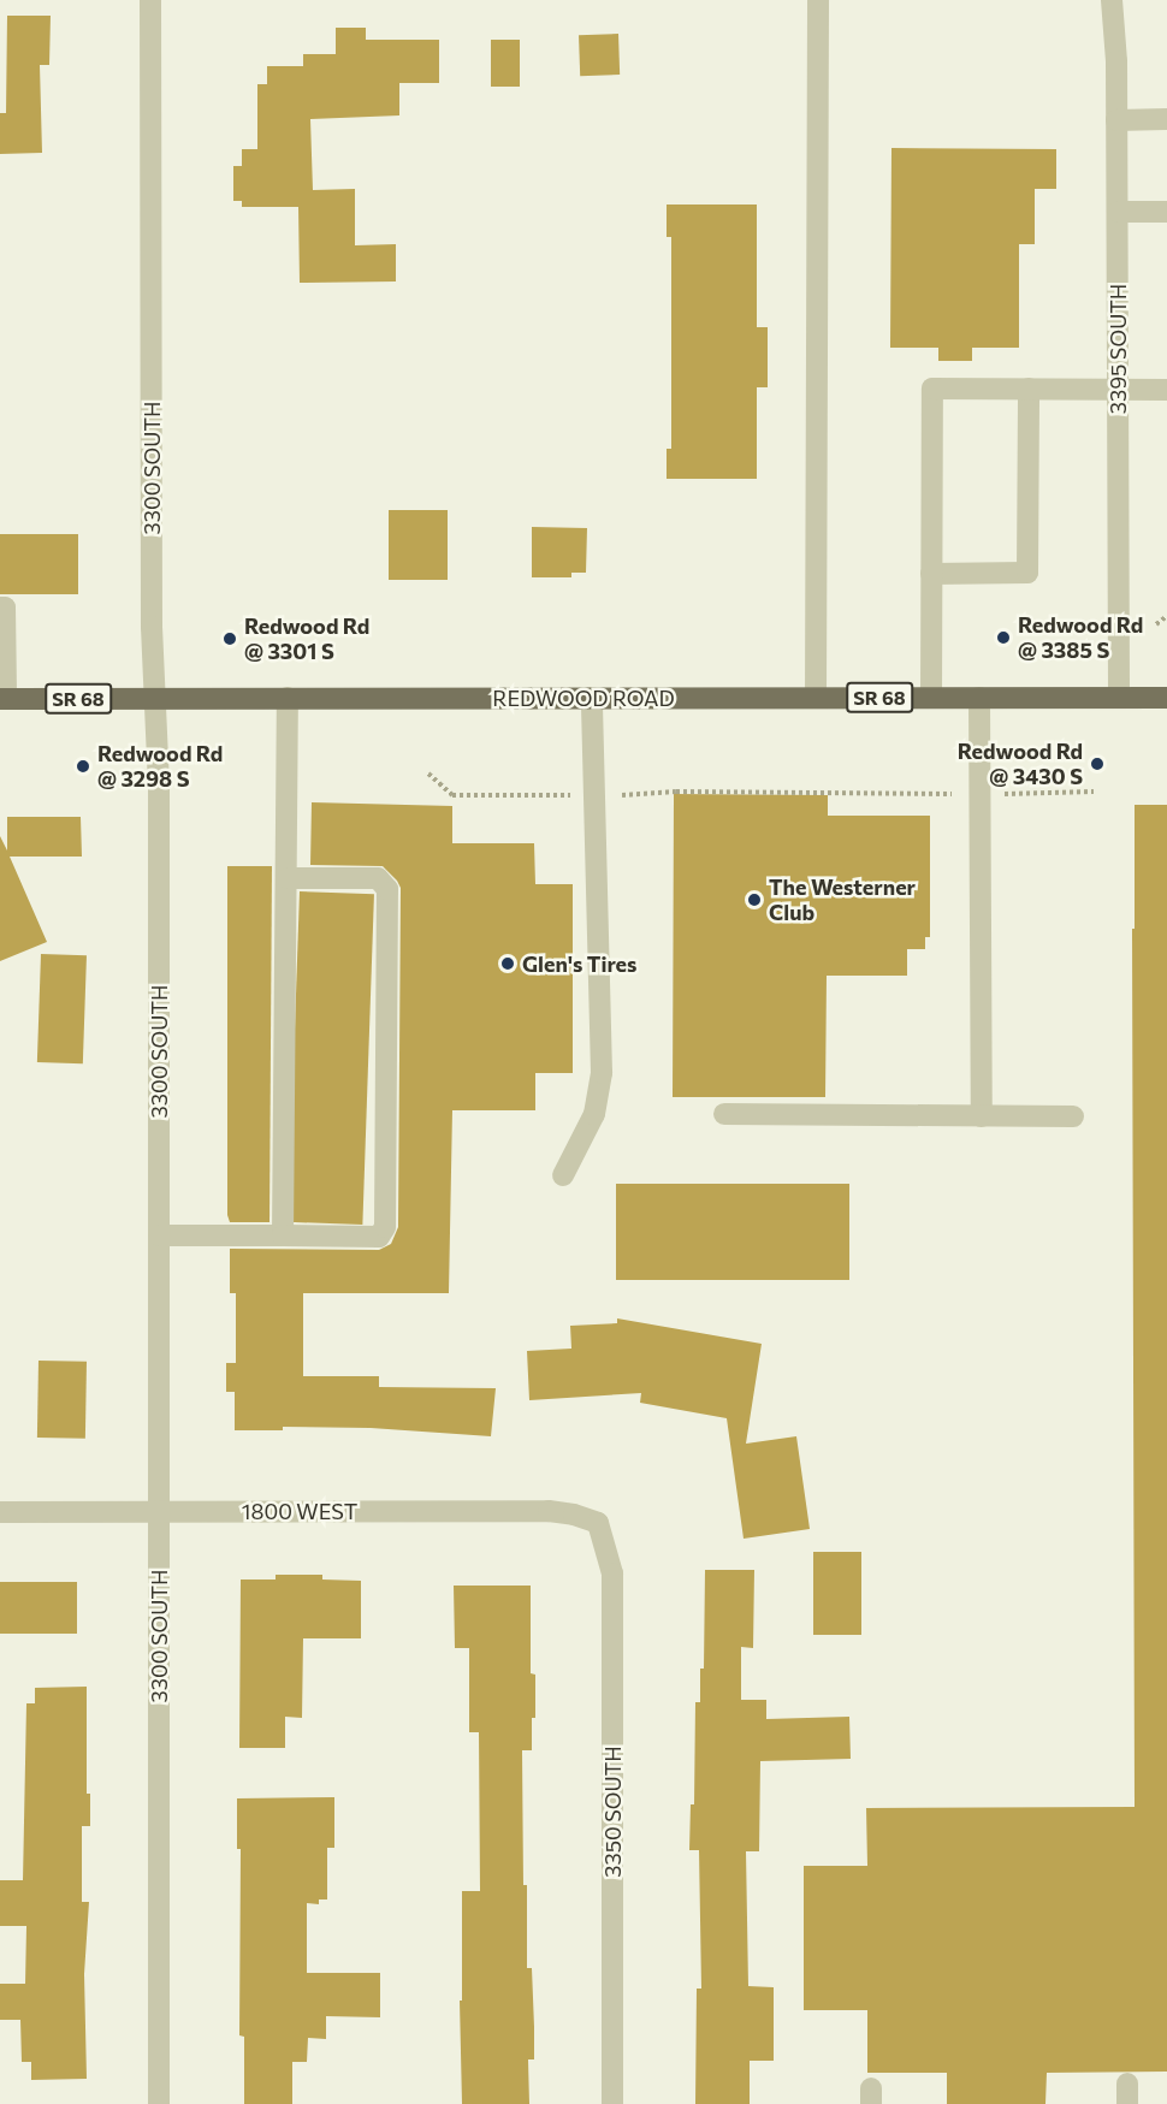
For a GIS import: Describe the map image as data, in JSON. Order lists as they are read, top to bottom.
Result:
{
  "streets": {
    "main road": ["REDWOOD ROAD", "SR 68"],
    "street": [
      "3395 SOUTH",
      "3300 SOUTH",
      "1800 WEST",
      "3350 SOUTH"
    ]
  },
  "crossings": [
    ["3395 SOUTH", "REDWOOD ROAD"],
    ["3300 SOUTH", "REDWOOD ROAD"],
    ["3300 SOUTH", "1800 WEST"],
    ["1800 WEST", "3350 SOUTH"]
  ],
  "places": [
    "Redwood Rd @ 3385 S",
    "Redwood Rd @ 3301 S",
    "Redwood Rd @ 3430 S",
    "Redwood Rd @ 3298 S",
    "The Westerner Club",
    "Glen's Tires"
  ]
}
